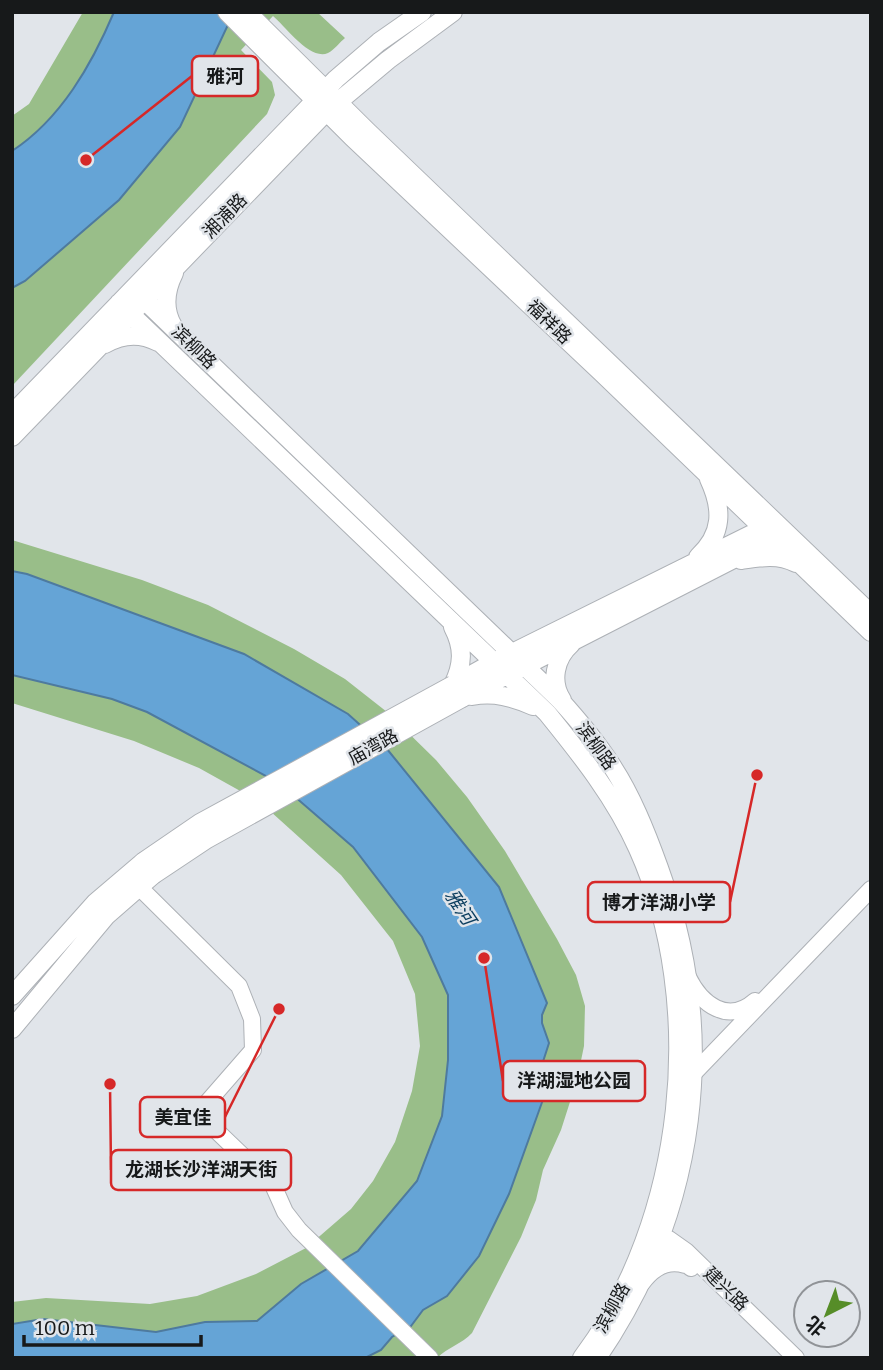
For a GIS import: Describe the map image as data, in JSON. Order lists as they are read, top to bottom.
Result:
{
  "streets": {
    "main road": [
      "湘浦路",
      "福祥路",
      "滨柳路",
      "庙湾路"
    ],
    "street": ["建兴路"]
  },
  "crossings": [
    ["湘浦路", "福祥路"],
    ["湘浦路", "滨柳路"],
    ["福祥路", "庙湾路"],
    ["滨柳路", "庙湾路"]
  ],
  "water": ["雅河"],
  "places": [
    "雅河",
    "博才洋湖小学",
    "洋湖湿地公园",
    "美宜佳",
    "龙湖长沙洋湖天街"
  ],
  "scale_bar": "100 m",
  "north": "bottom left"
}
